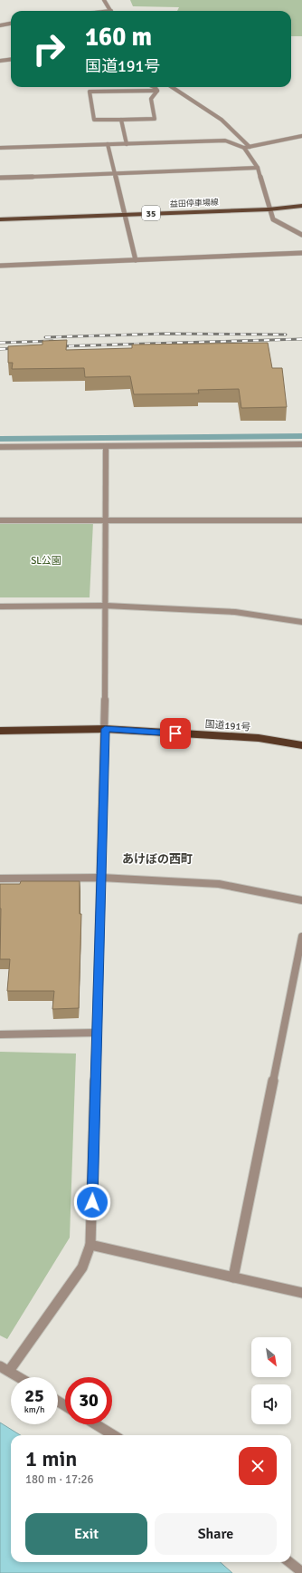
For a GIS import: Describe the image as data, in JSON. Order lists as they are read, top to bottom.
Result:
{
  "streets": {
    "highway": ["国道191号"],
    "main road": ["益田停車場線", "35"]
  },
  "districts": ["あけぼの西町"],
  "parks": ["SL公園"],
  "north": "bottom right",
  "page": {
    "turn": ["160 m", "国道191号"],
    "speed": "25 km/h",
    "limit": "30",
    "heading": ["1 min", "180 m · 17:26"],
    "buttons": ["Exit", "Share"]
  }
}
